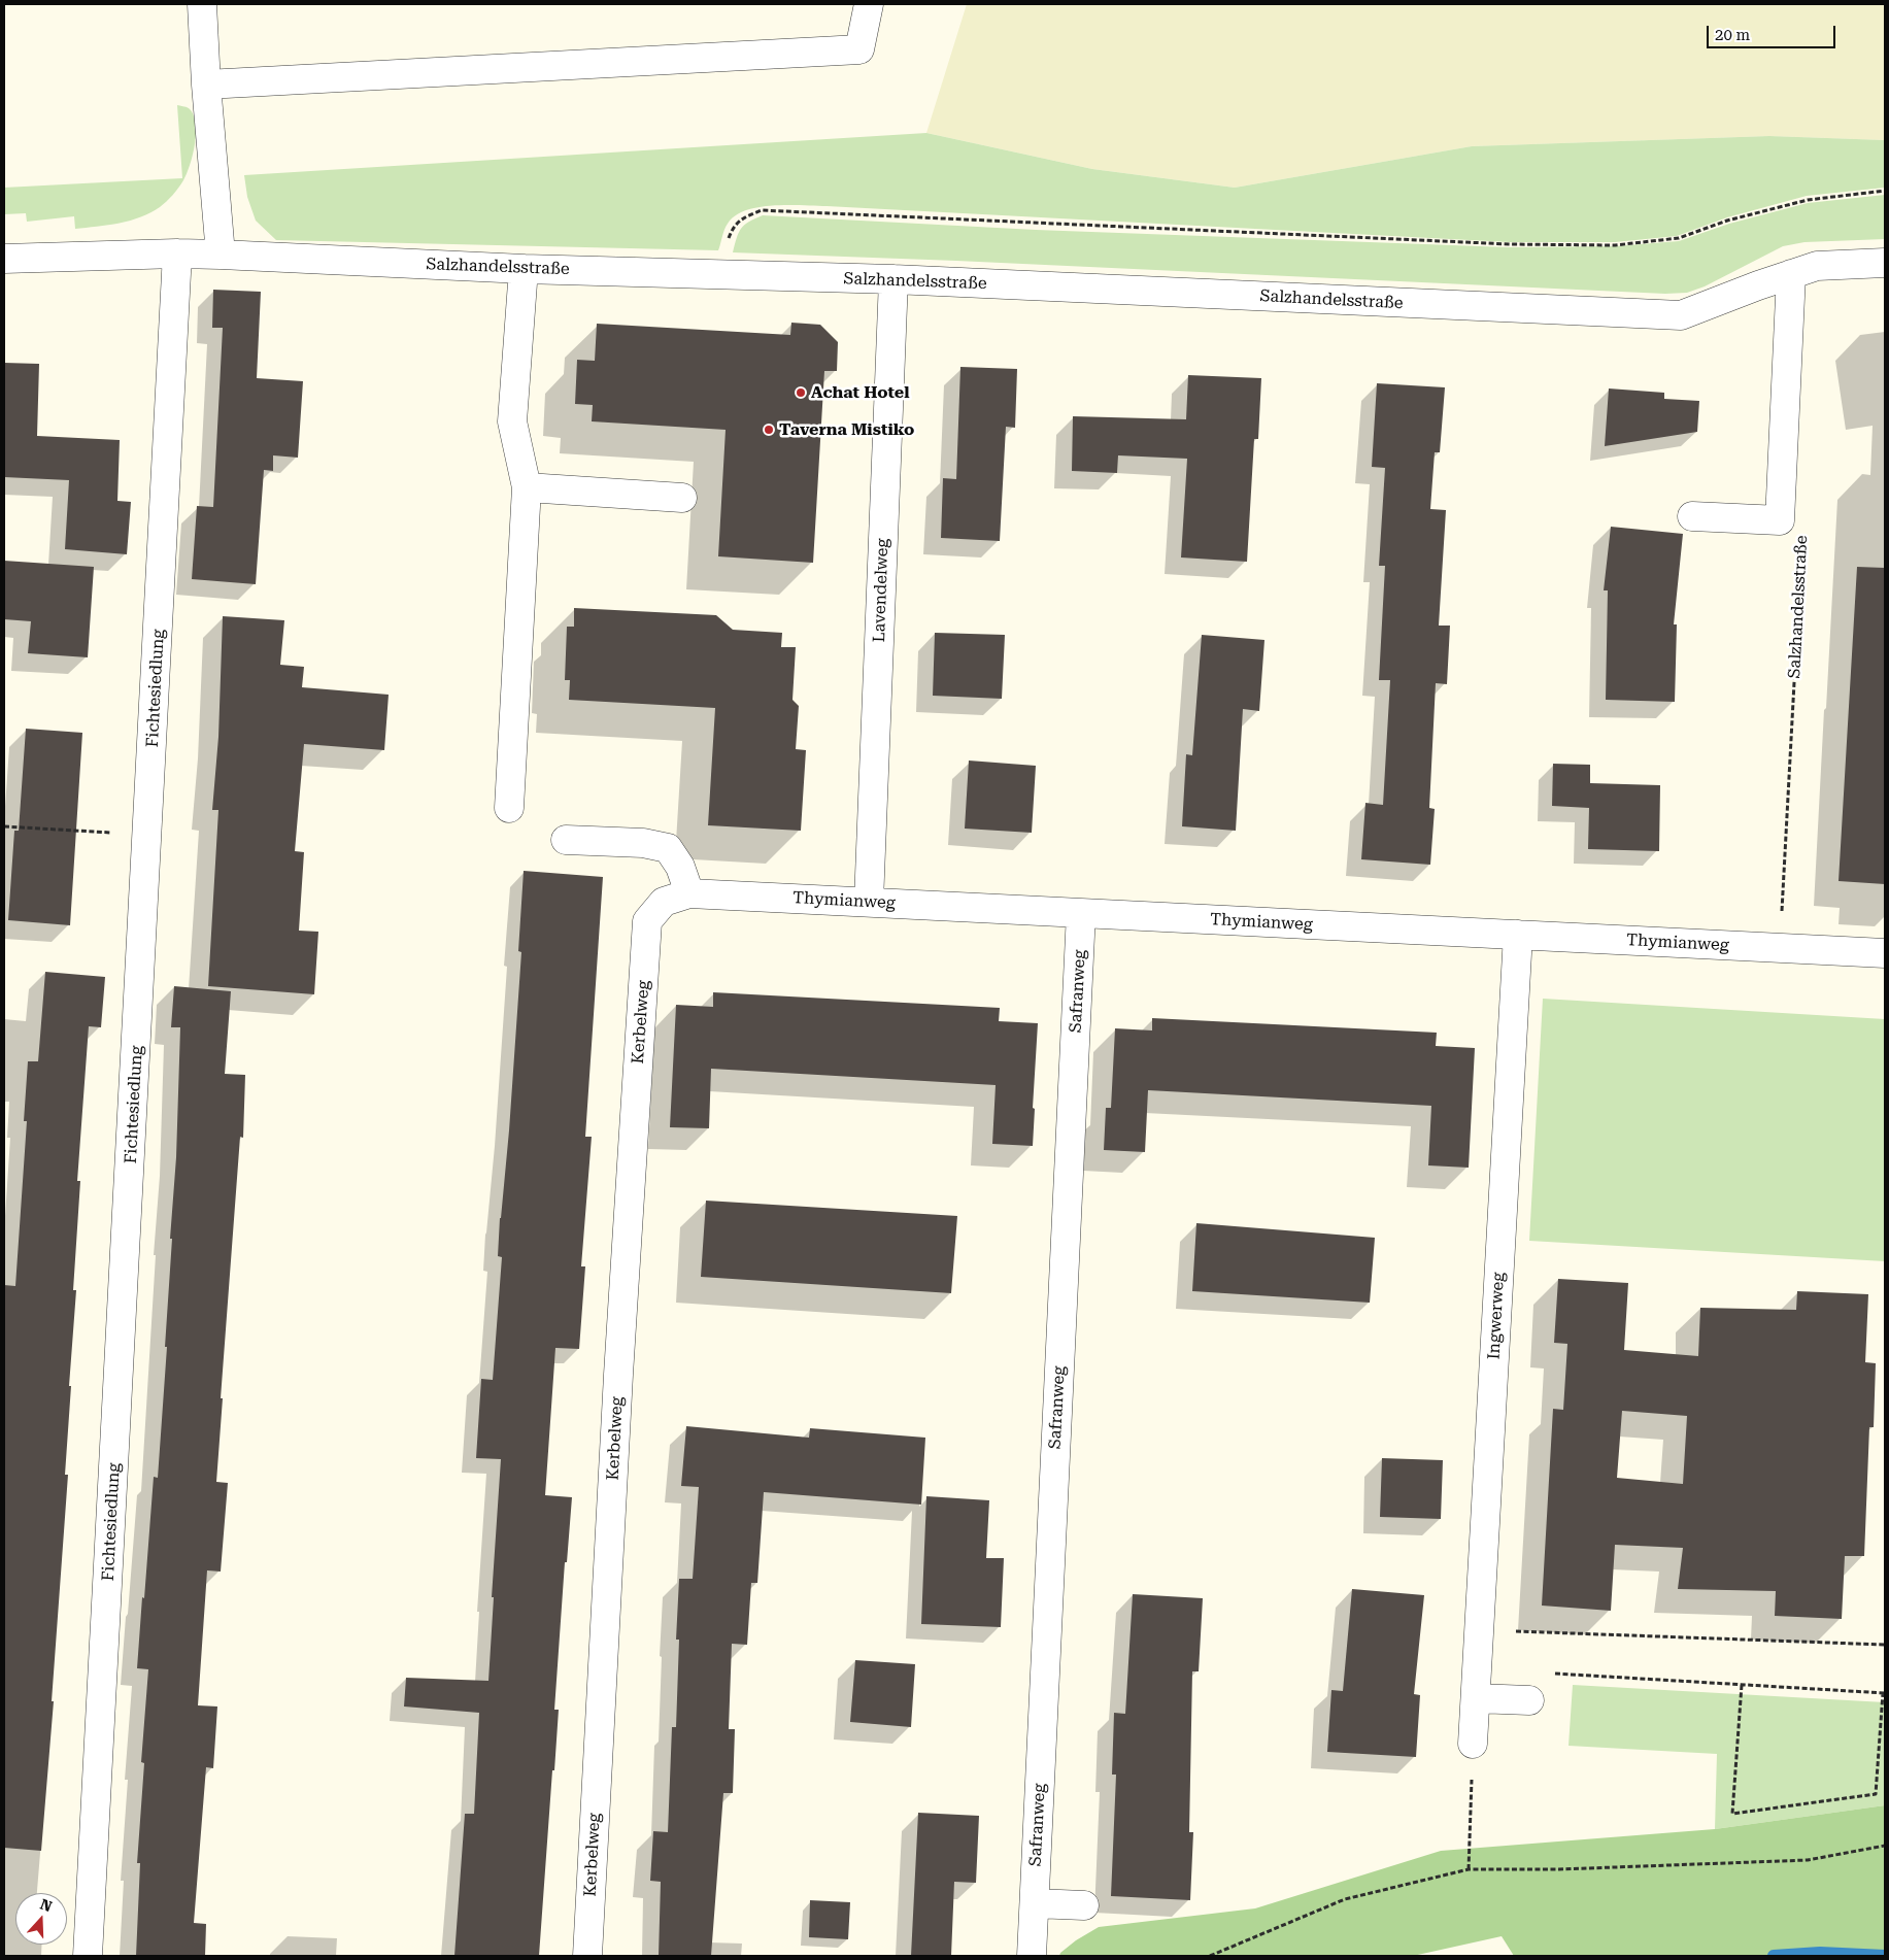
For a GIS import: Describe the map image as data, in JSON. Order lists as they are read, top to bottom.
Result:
{
  "streets": {
    "street": [
      "Salzhandelsstraße",
      "Lavendelweg",
      "Fichtesiedlung",
      "Thymianweg",
      "Safranweg",
      "Kerbelweg",
      "Ingwerweg"
    ]
  },
  "crossings": [
    ["Salzhandelsstraße", "Lavendelweg"],
    ["Salzhandelsstraße", "Fichtesiedlung"],
    ["Salzhandelsstraße", "Thymianweg"],
    ["Lavendelweg", "Thymianweg"],
    ["Thymianweg", "Safranweg"],
    ["Thymianweg", "Kerbelweg"],
    ["Thymianweg", "Ingwerweg"]
  ],
  "places": ["Achat Hotel", "Taverna Mistiko"],
  "scale_bar": "20 m",
  "north": "top"
}
